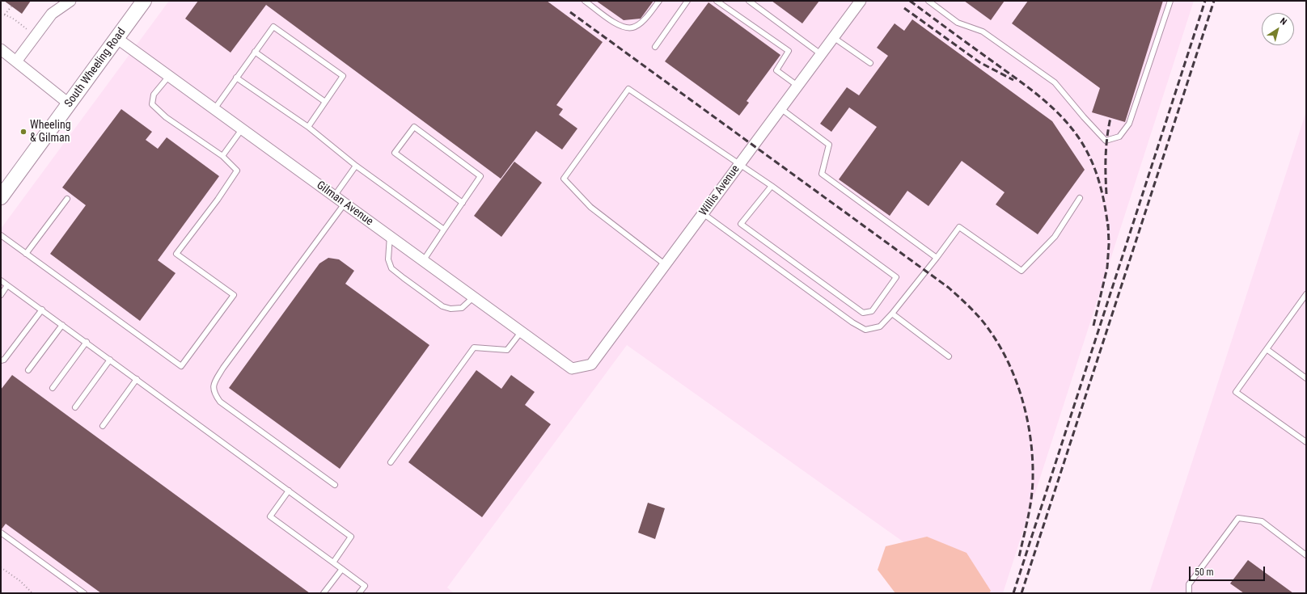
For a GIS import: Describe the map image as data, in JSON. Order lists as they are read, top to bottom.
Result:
{
  "streets": {
    "main road": ["South Wheeling Road"],
    "street": ["Willis Avenue", "Gilman Avenue"]
  },
  "crossings": [
    ["South Wheeling Road", "Gilman Avenue"],
    ["Willis Avenue", "Gilman Avenue"]
  ],
  "places": ["Wheeling & Gilman"],
  "scale_bar": "50 m",
  "north": "top right"
}
